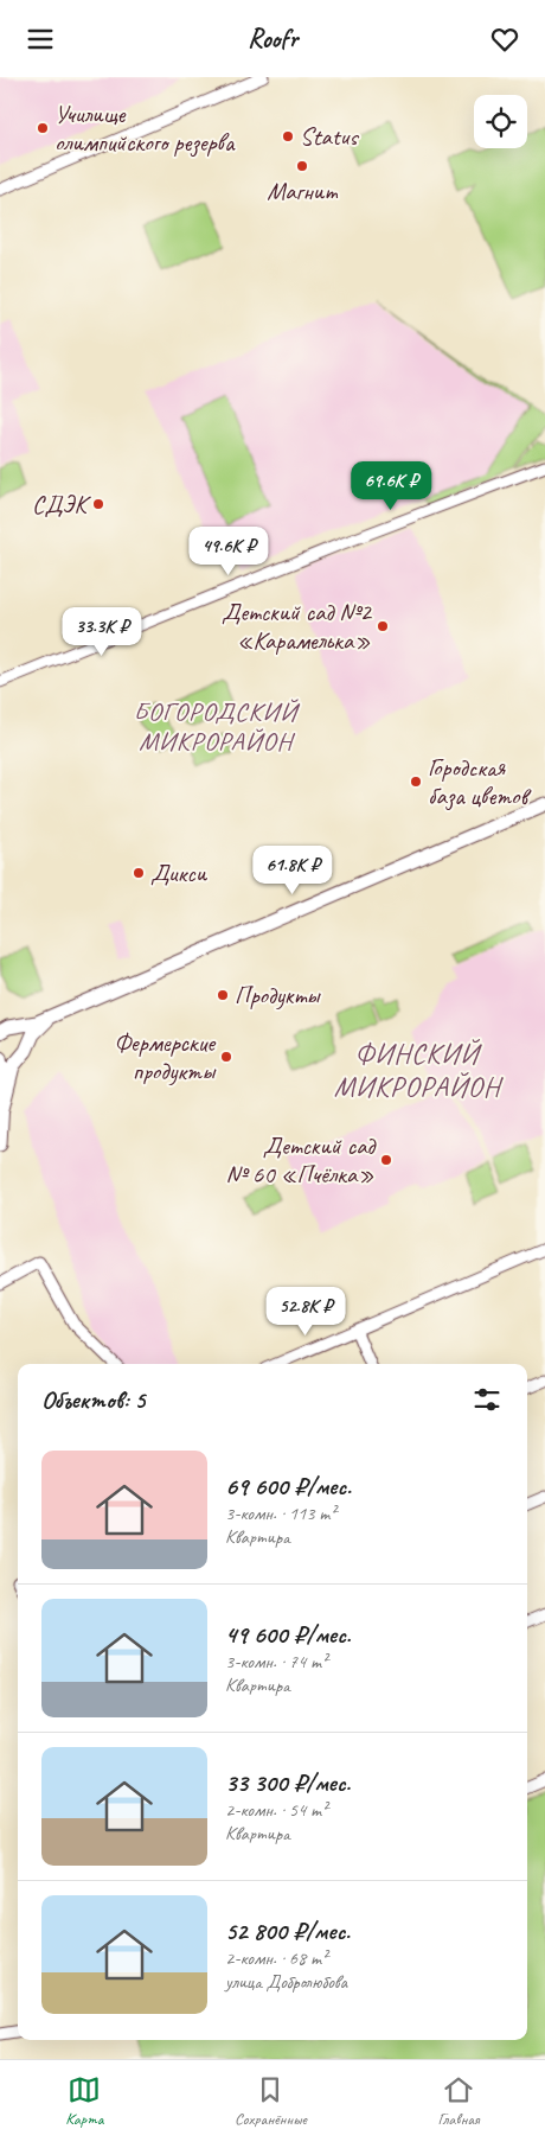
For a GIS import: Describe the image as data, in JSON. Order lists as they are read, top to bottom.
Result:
{
  "districts": ["БОГОРОДСКИЙ МИКРОРАЙОН", "ФИНСКИЙ МИКРОРАЙОН"],
  "places": [
    "Училище олимпийского резерва",
    "Status",
    "Магнит",
    "СДЭК",
    "Детский сад №2 «Карамелька»",
    "Городская база цветов",
    "Дикси",
    "Продукты",
    "Фермерские продукты",
    "Детский сад № 60 «Пчёлка»"
  ],
  "page": {
    "header": "Roofr",
    "price": [
      "69.6K ₽",
      "49.6K ₽",
      "33.3K ₽",
      "61.8K ₽",
      "52.8K ₽"
    ],
    "heading": "Объектов: 5",
    "list": [
      {
        "name": "69 600 ₽/мес.",
        "note": "3-комн. · 113 m² · Квартира"
      },
      {
        "name": "49 600 ₽/мес.",
        "note": "3-комн. · 74 m² · Квартира"
      },
      {
        "name": "33 300 ₽/мес.",
        "note": "2-комн. · 54 m² · Квартира"
      },
      {
        "name": "52 800 ₽/мес.",
        "note": "2-комн. · 68 m² · улица Добролюбова"
      }
    ],
    "tabs": ["Карта", "Сохранённые", "Главная"]
  }
}
